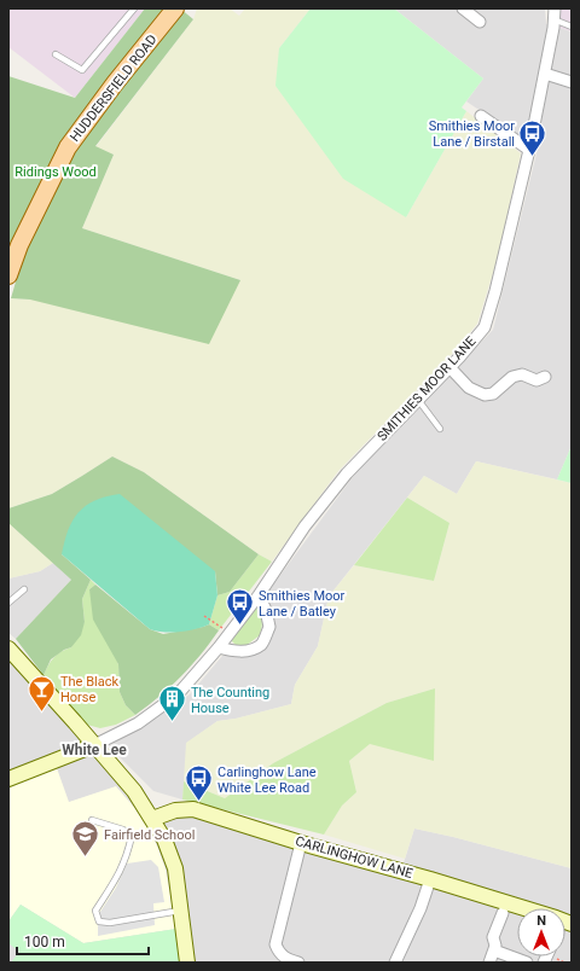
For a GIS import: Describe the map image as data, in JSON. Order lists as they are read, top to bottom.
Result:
{
  "streets": {
    "main road": ["HUDDERSFIELD ROAD"],
    "street": ["SMITHIES MOOR LANE", "CARLINGHOW LANE"]
  },
  "districts": ["White Lee"],
  "parks": ["Ridings Wood"],
  "places": {
    "bus stop": ["Smithies Moor Lane / Birstall", "Smithies Moor Lane / Batley", "Carlinghow Lane White Lee Road"],
    "bar": ["The Black Horse"],
    "building": ["The Counting House"],
    "school or university": ["Fairfield School"]
  },
  "scale_bar": "100 m",
  "north": "top"
}
